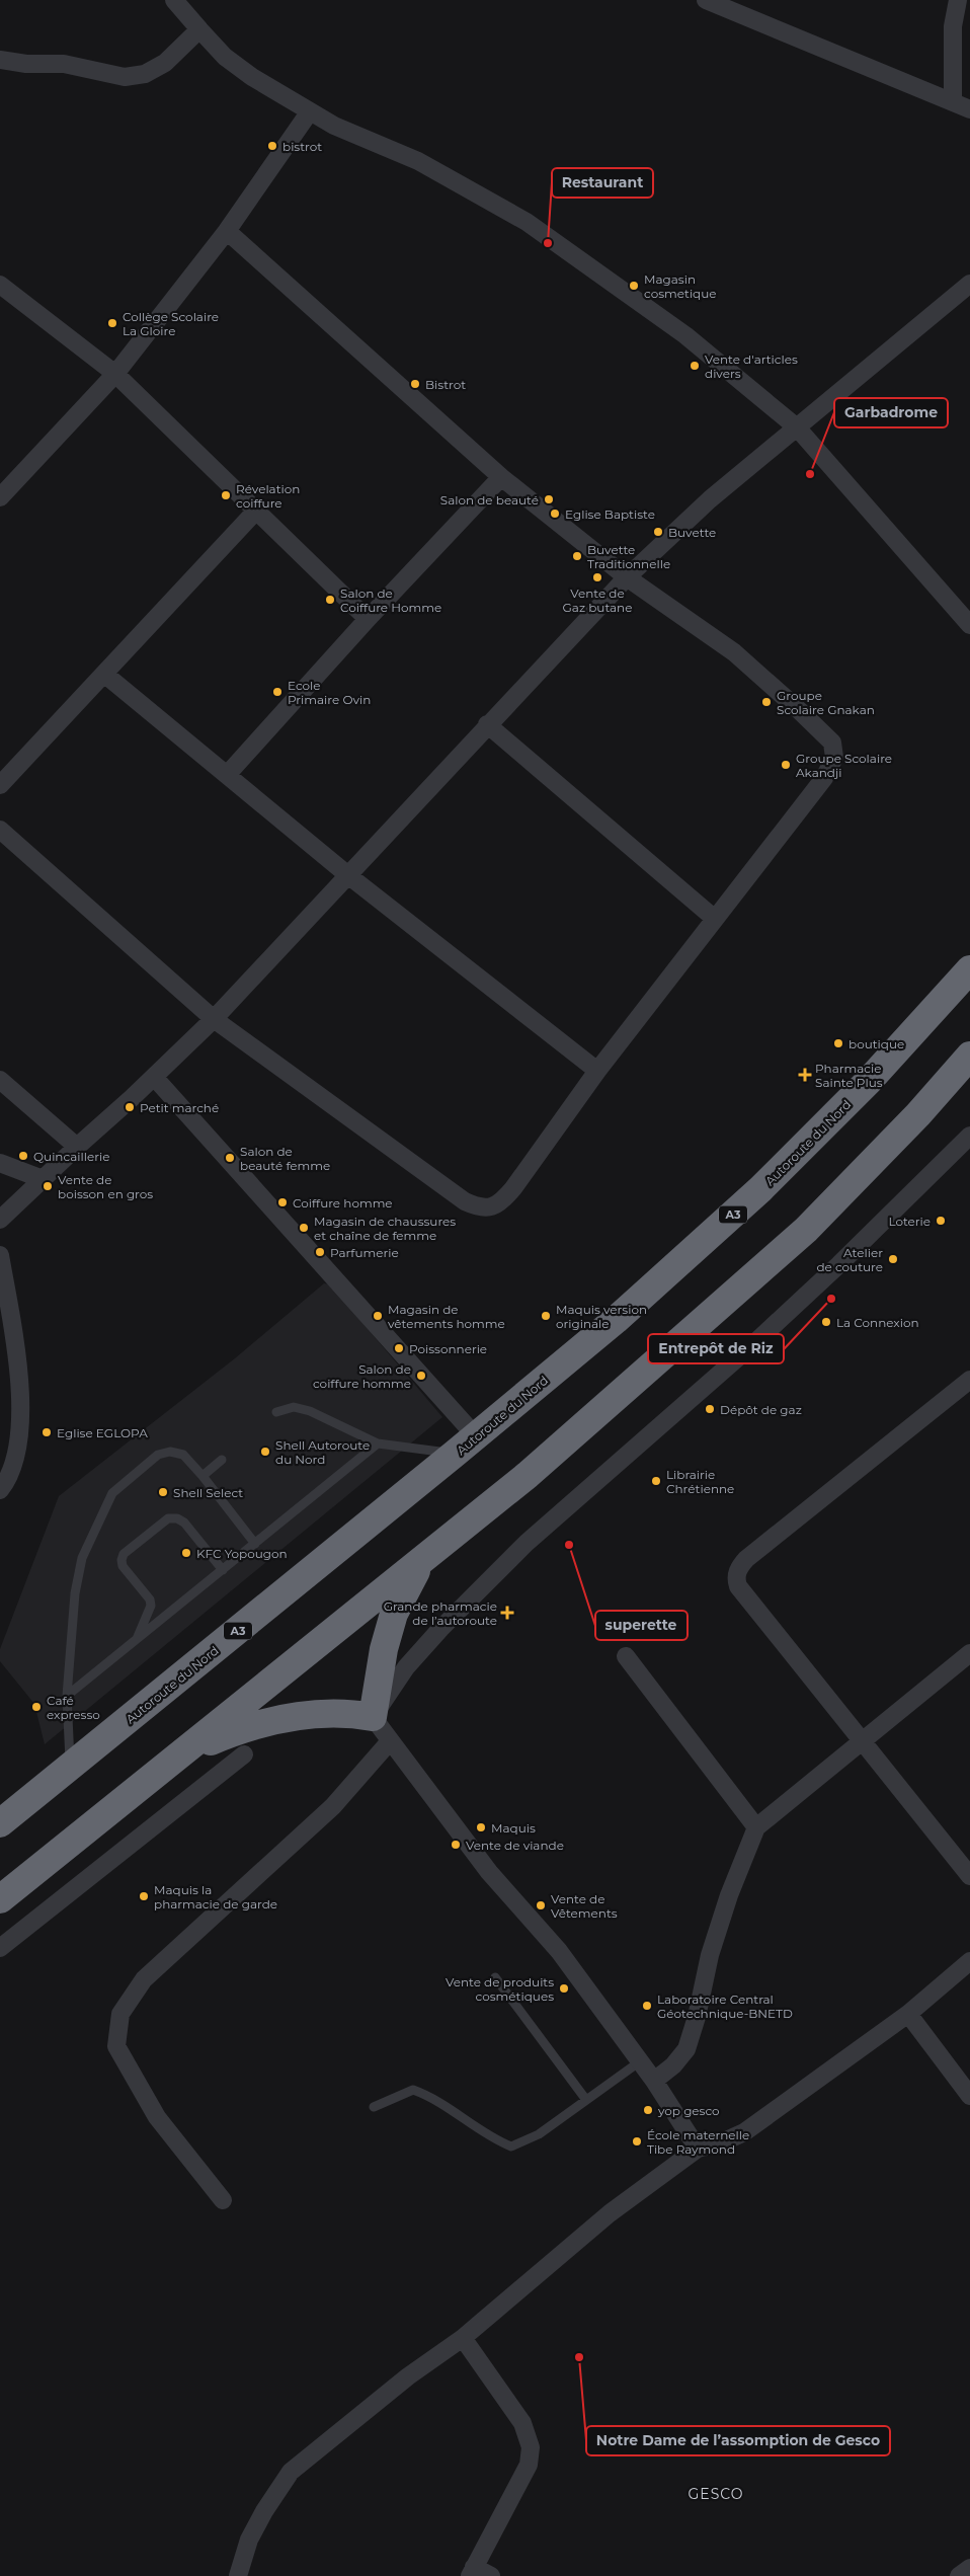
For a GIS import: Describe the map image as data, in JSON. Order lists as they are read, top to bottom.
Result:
{
  "streets": {
    "highway": ["Autoroute du Nord", "A3"]
  },
  "districts": ["GESCO"],
  "places": {
    "other": [
      "bistrot",
      "Restaurant",
      "Magasin cosmetique",
      "Collège Scolaire La Gloire",
      "Vente d'articles divers",
      "Bistrot",
      "Garbadrome",
      "Révelation coiffure",
      "Salon de beauté",
      "Eglise Baptiste",
      "Buvette",
      "Buvette Traditionnelle",
      "Vente de Gaz butane",
      "Salon de Coiffure Homme",
      "Ecole Primaire Ovin",
      "Groupe Scolaire Gnakan",
      "Groupe Scolaire Akandji",
      "boutique",
      "Petit marché",
      "Quincaillerie",
      "Salon de beauté femme",
      "Vente de boisson en gros",
      "Coiffure homme",
      "Loterie",
      "Magasin de chaussures et chaîne de femme",
      "Parfumerie",
      "Atelier de couture",
      "Entrepôt de Riz",
      "Magasin de vêtements homme",
      "Maquis version originale",
      "La Connexion",
      "Poissonnerie",
      "Salon de coiffure homme",
      "Dépôt de gaz",
      "Eglise EGLOPA",
      "Shell Autoroute du Nord",
      "Librairie Chrétienne",
      "Shell Select",
      "superette",
      "KFC Yopougon",
      "Café expresso",
      "Maquis",
      "Vente de viande",
      "Maquis la pharmacie de garde",
      "Vente de Vêtements",
      "Vente de produits cosmétiques",
      "Laboratoire Central Géotechnique-BNETD",
      "yop gesco",
      "École maternelle Tibe Raymond",
      "Notre Dame de l’assomption de Gesco"
    ],
    "health": ["Pharmacie Sainte Plus", "Grande pharmacie de l’autoroute"]
  }
}
